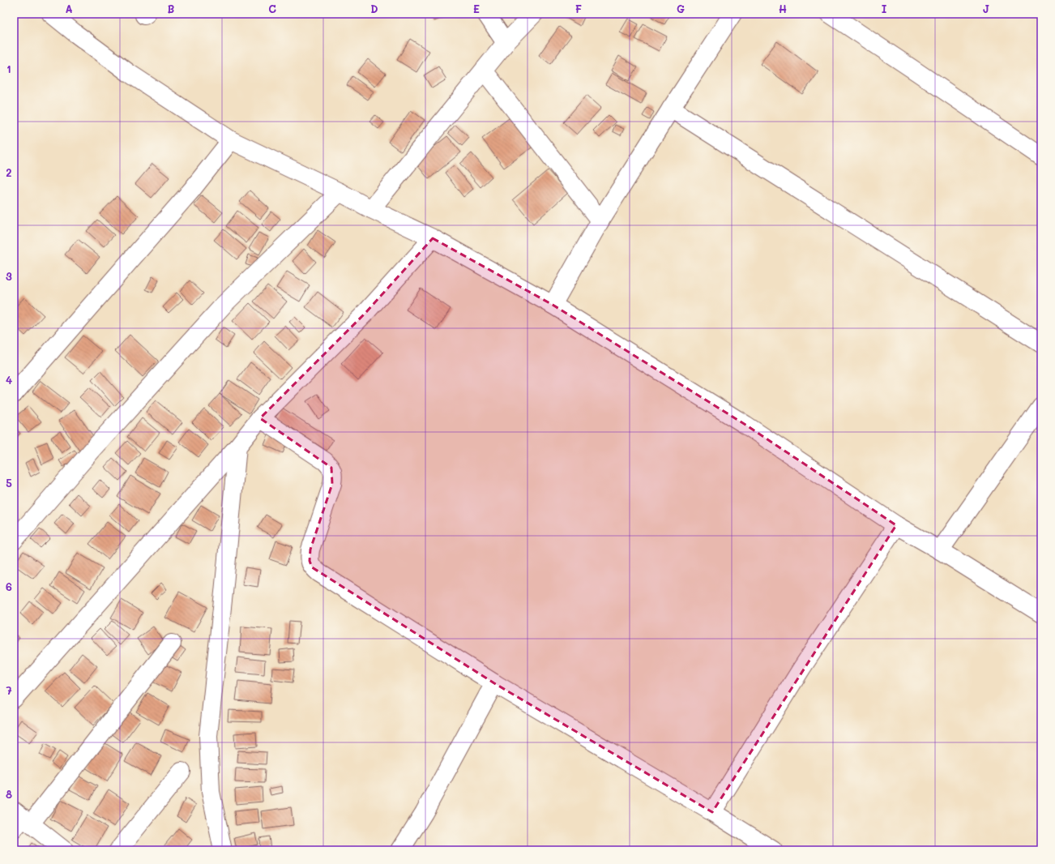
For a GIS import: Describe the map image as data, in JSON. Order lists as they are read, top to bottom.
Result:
{
  "grid": {
    "columns": [
      "A",
      "B",
      "C",
      "D",
      "E",
      "F",
      "G",
      "H",
      "I",
      "J"
    ],
    "rows": [
      "1",
      "2",
      "3",
      "4",
      "5",
      "6",
      "7",
      "8"
    ]
  }
}
